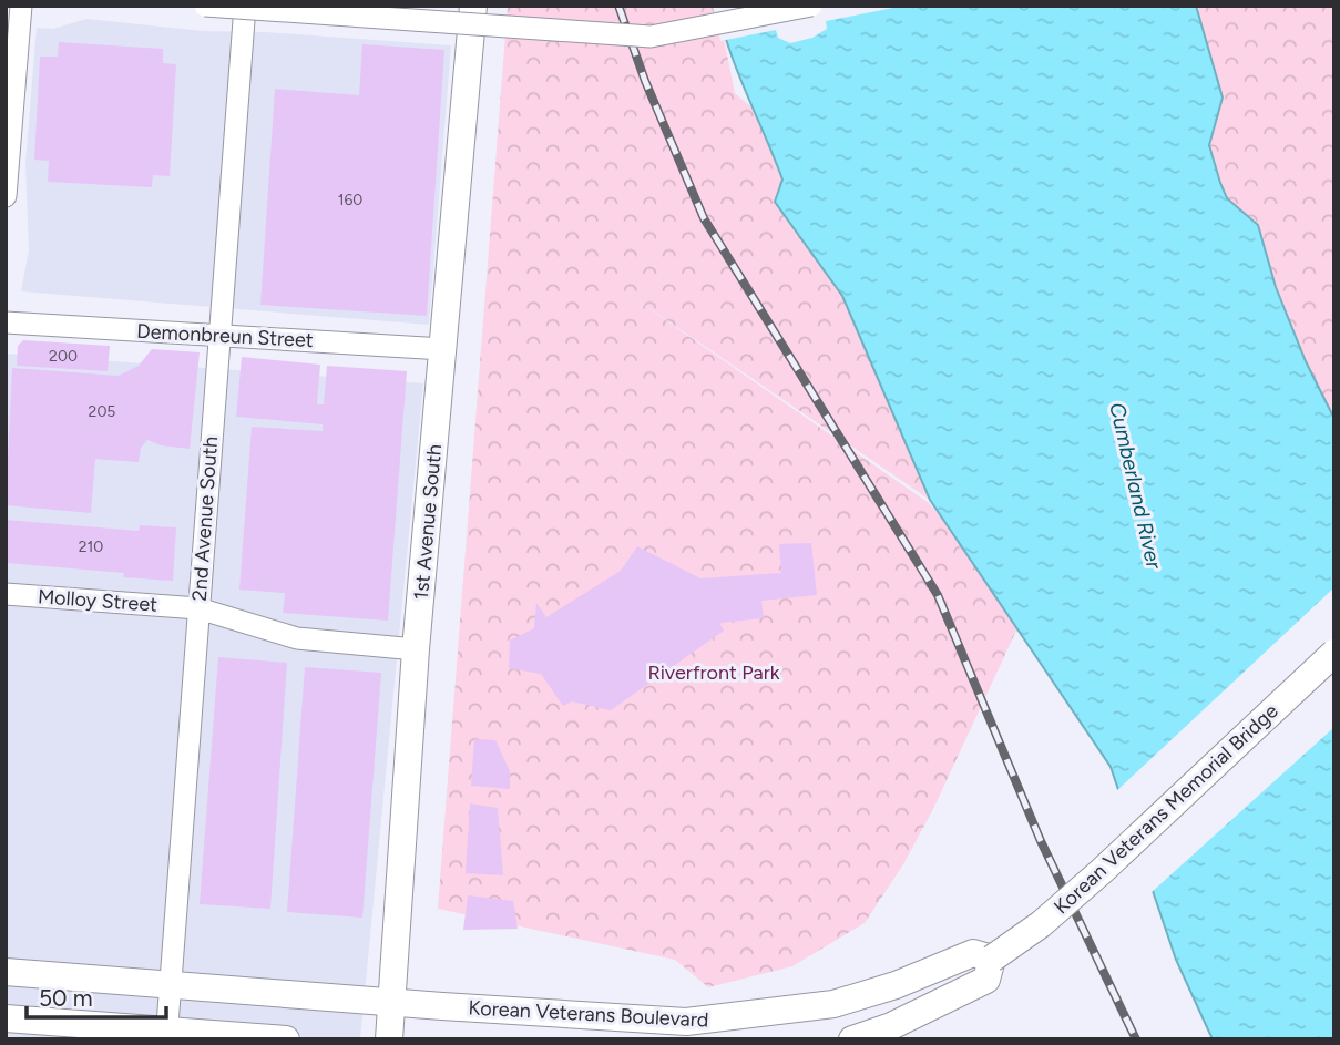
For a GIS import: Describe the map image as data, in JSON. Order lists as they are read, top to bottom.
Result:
{
  "streets": {
    "main road": ["1st Avenue South", "Korean Veterans Memorial Bridge", "Korean Veterans Boulevard"],
    "street": ["Demonbreun Street", "2nd Avenue South", "Molloy Street"]
  },
  "crossings": [
    ["Demonbreun Street", "2nd Avenue South"],
    ["Demonbreun Street", "1st Avenue South"],
    ["2nd Avenue South", "Molloy Street"],
    ["2nd Avenue South", "Korean Veterans Boulevard"],
    ["1st Avenue South", "Molloy Street"],
    ["1st Avenue South", "Korean Veterans Boulevard"],
    ["Korean Veterans Memorial Bridge", "Korean Veterans Boulevard"]
  ],
  "water": ["Cumberland River"],
  "parks": ["Riverfront Park"],
  "house_numbers": [
    "160",
    "200",
    "205",
    "210"
  ],
  "scale_bar": "50 m"
}
